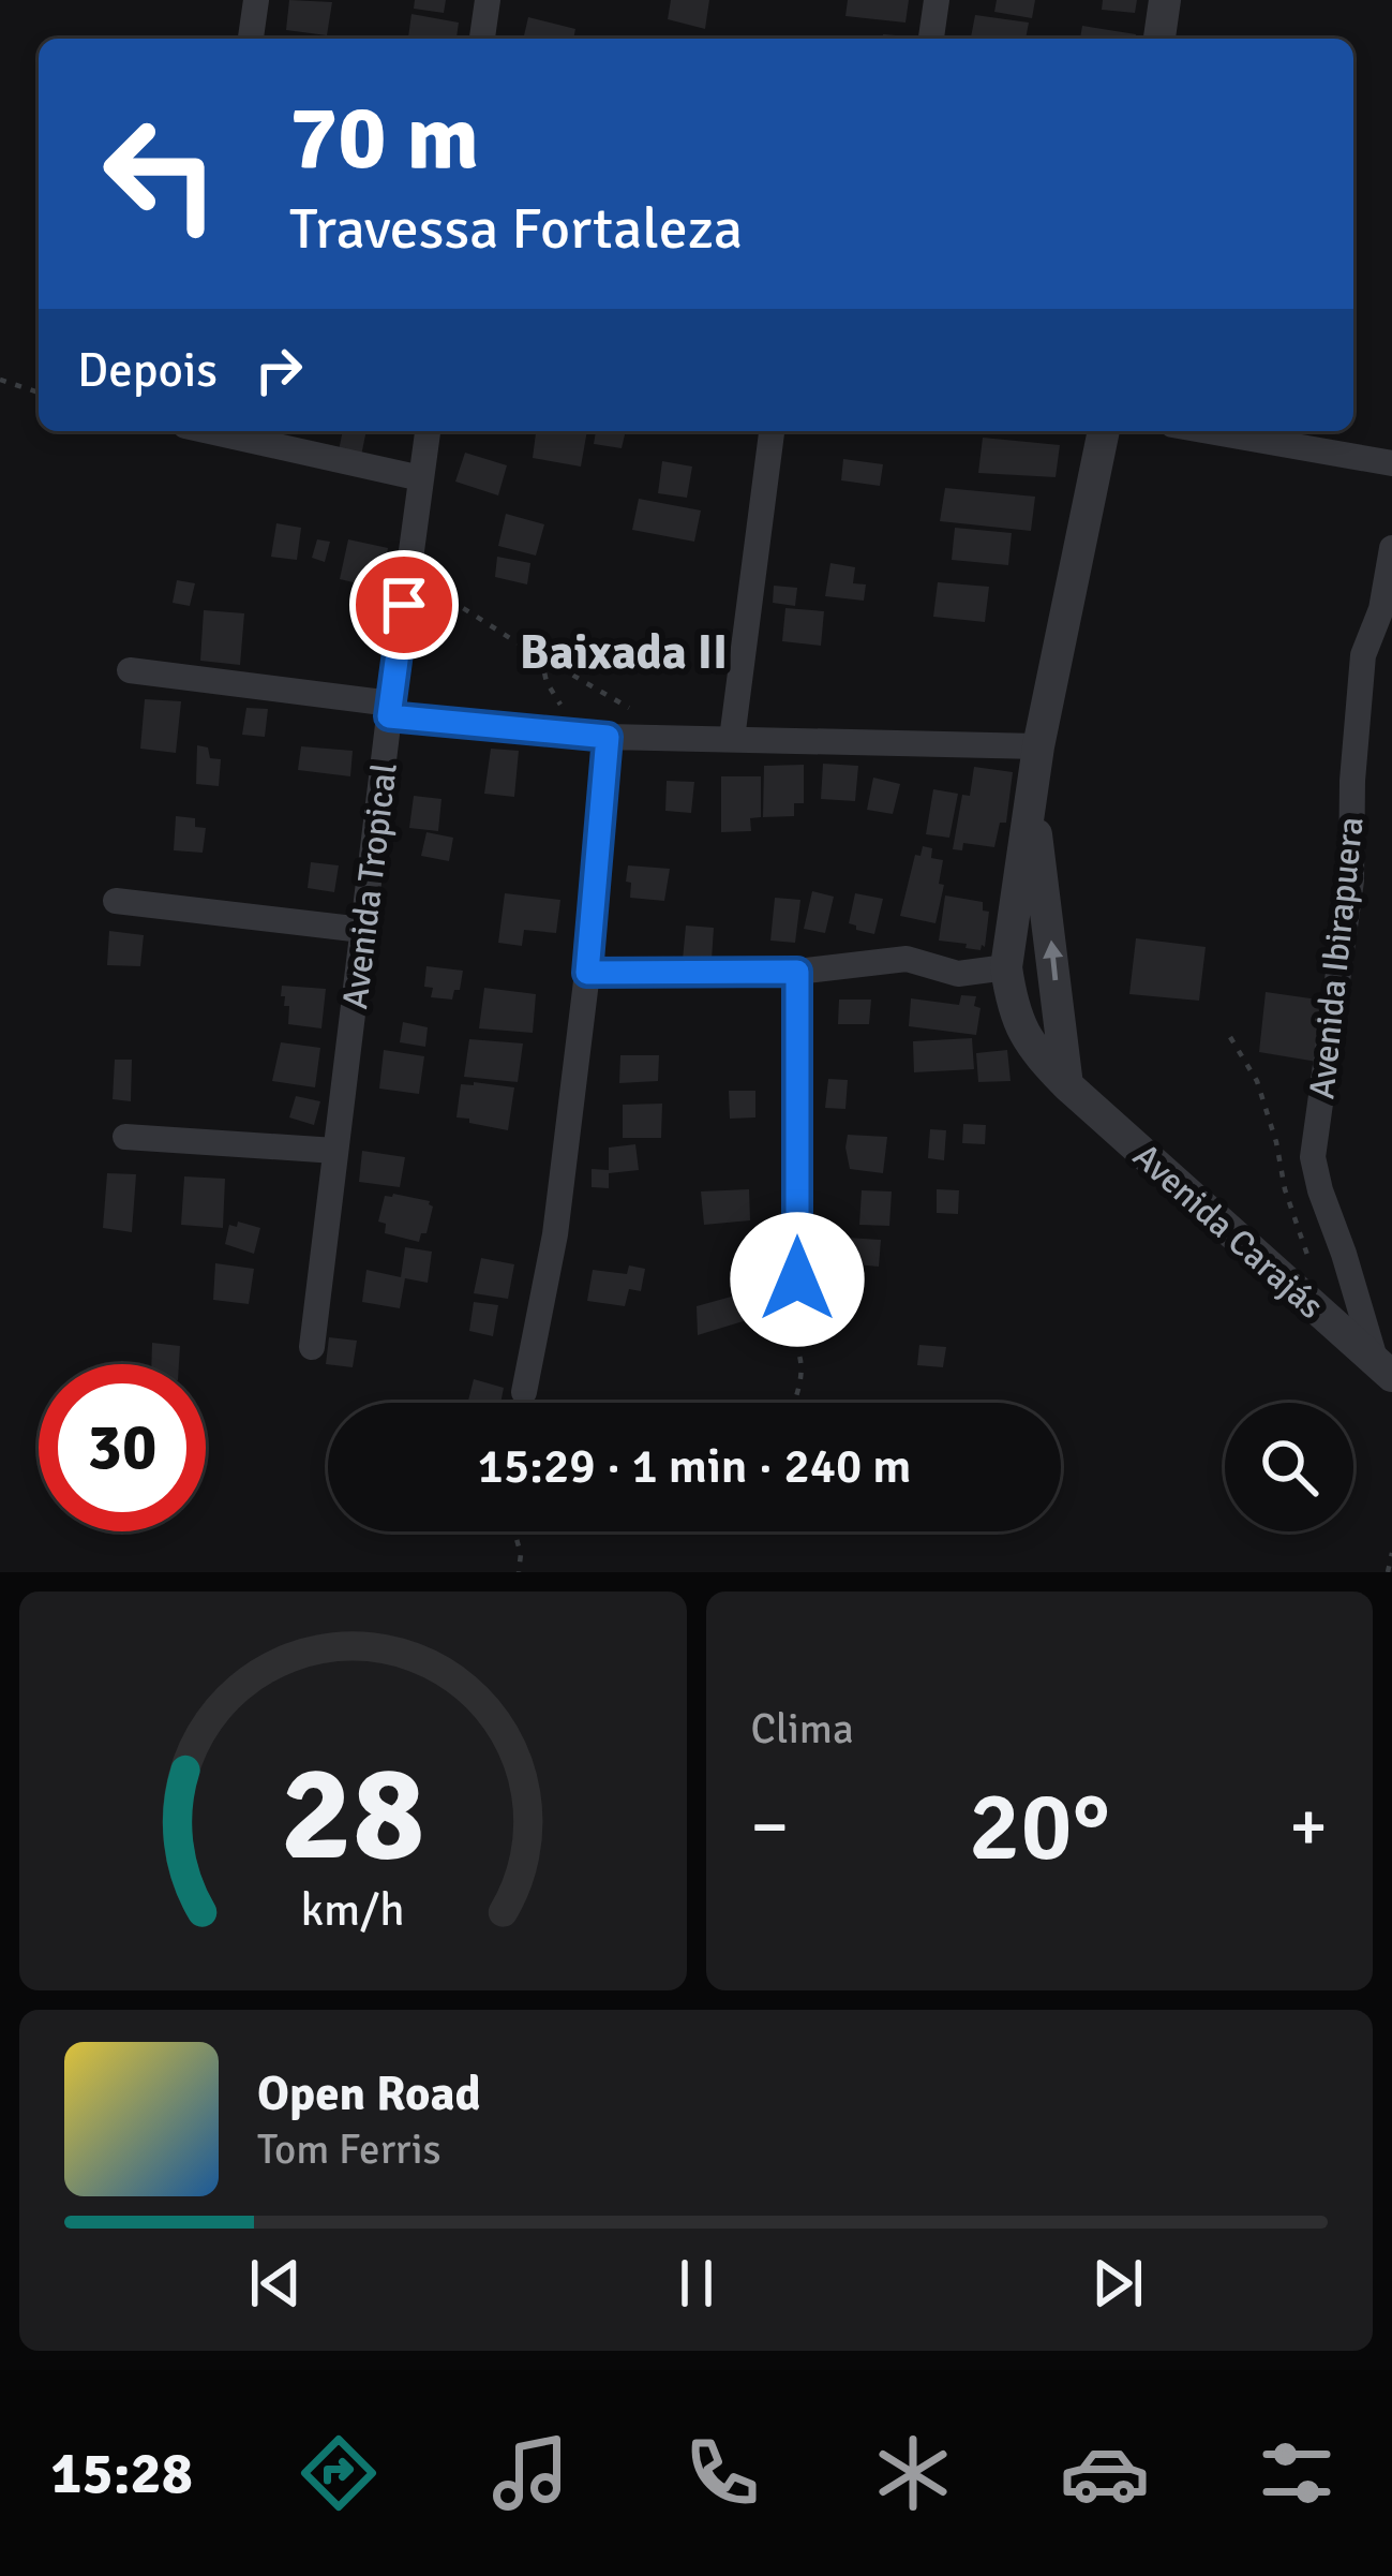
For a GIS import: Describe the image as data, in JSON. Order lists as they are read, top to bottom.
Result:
{
  "streets": {
    "street": ["Avenida Tropical", "Avenida Ibirapuera", "Avenida Carajás"]
  },
  "crossings": [
    ["Avenida Ibirapuera", "Avenida Carajás"]
  ],
  "districts": ["Baixada II"],
  "page": {
    "turn": ["70 m", "Travessa Fortaleza"],
    "then": "Depois",
    "limit": "30",
    "trip": "15:29 · 1 min · 240 m",
    "tile": "Clima",
    "heat": ["−", "20°", "+"],
    "song": ["Open Road", "Tom Ferris"],
    "tabs": "15:28",
    "gauge": ["28", "km/h"]
  }
}
